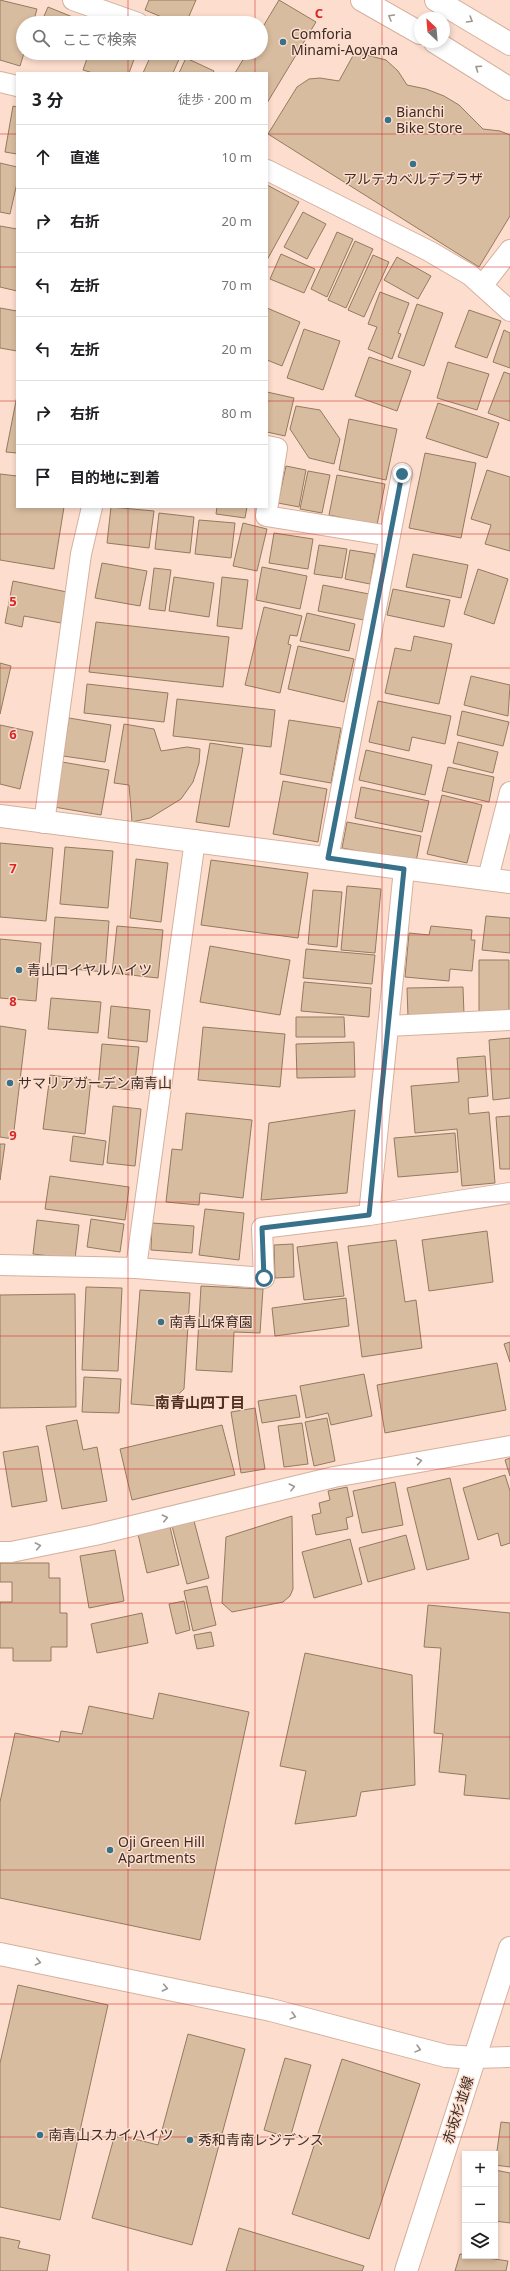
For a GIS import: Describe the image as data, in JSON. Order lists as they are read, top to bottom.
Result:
{
  "streets": {
    "street": ["赤坂杉並線"]
  },
  "districts": ["南青山四丁目"],
  "places": [
    "Comforia Minami-Aoyama",
    "Bianchi Bike Store",
    "アルテカベルデプラザ",
    "青山ロイヤルハイツ",
    "サマリアガーデン南青山",
    "南青山保育園",
    "Oji Green Hill Apartments",
    "南青山スカイハイツ",
    "秀和青南レジデンス"
  ],
  "north": "top left",
  "page": {
    "search": "ここで検索",
    "heading": ["3 分", "徒歩 · 200 m"],
    "list": [
      ["直進", "10 m"],
      ["右折", "20 m"],
      ["左折", "70 m"],
      ["左折", "20 m"],
      ["右折", "80 m"],
      "目的地に到着"
    ],
    "map_buttons": ["+", "−"]
  },
  "grid": {
    "columns": ["C"],
    "rows": [
      "5",
      "6",
      "7",
      "8",
      "9"
    ]
  }
}
